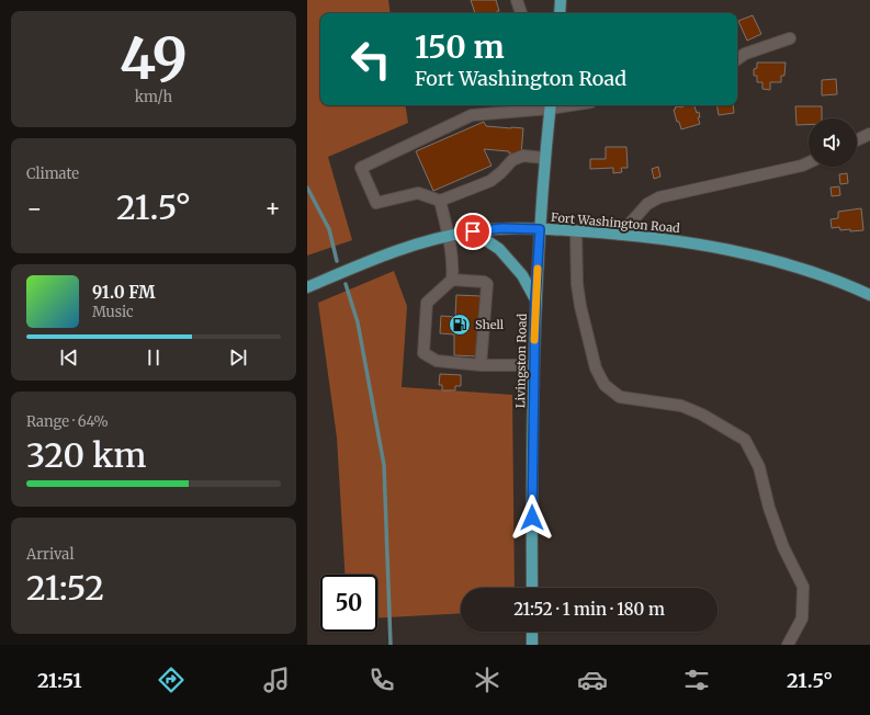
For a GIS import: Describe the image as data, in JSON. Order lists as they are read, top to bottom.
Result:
{
  "streets": {
    "main road": ["Fort Washington Road", "Livingston Road"]
  },
  "crossings": [
    ["Fort Washington Road", "Livingston Road"]
  ],
  "places": {
    "fuel station": ["Shell"]
  },
  "page": {
    "tile": [
      ["49", "km/h"],
      "Climate",
      ["Range · 64%", "320 km"],
      ["Arrival", "21:52"]
    ],
    "turn": ["150 m", "Fort Washington Road"],
    "heat": ["−", "21.5°", "+"],
    "song": ["91.0 FM", "Music"],
    "limit": "50",
    "trip": "21:52 · 1 min · 180 m",
    "tabs": ["21:51", "21.5°"]
  }
}
